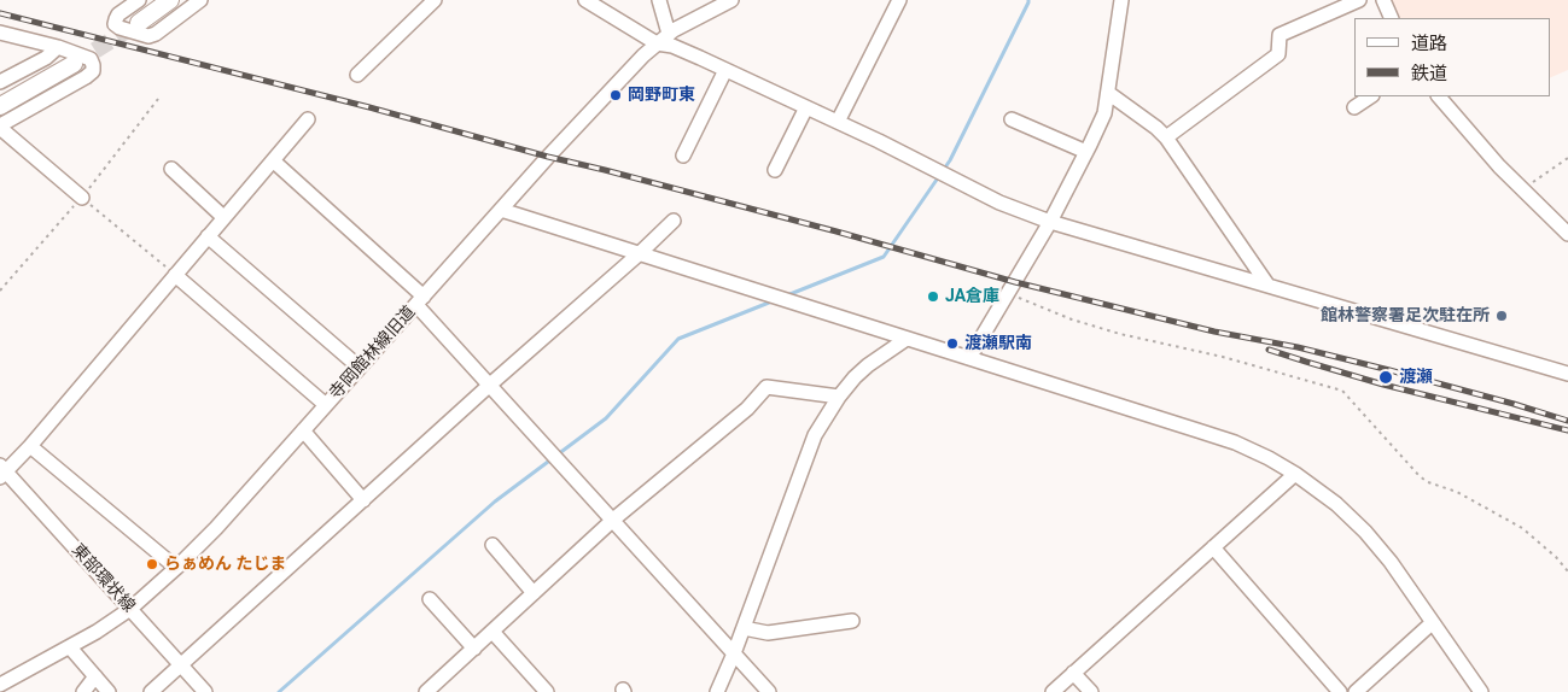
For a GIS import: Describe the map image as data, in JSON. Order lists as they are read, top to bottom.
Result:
{
  "streets": {
    "street": ["寺岡館林線旧道", "東部環状線"]
  },
  "crossings": [
    ["寺岡館林線旧道", "東部環状線"]
  ],
  "places": [
    "岡野町東",
    "JA倉庫",
    "館林警察署足次駐在所",
    "渡瀬駅南",
    "渡瀬",
    "らぁめん たじま"
  ],
  "legend": ["道路", "鉄道"]
}
